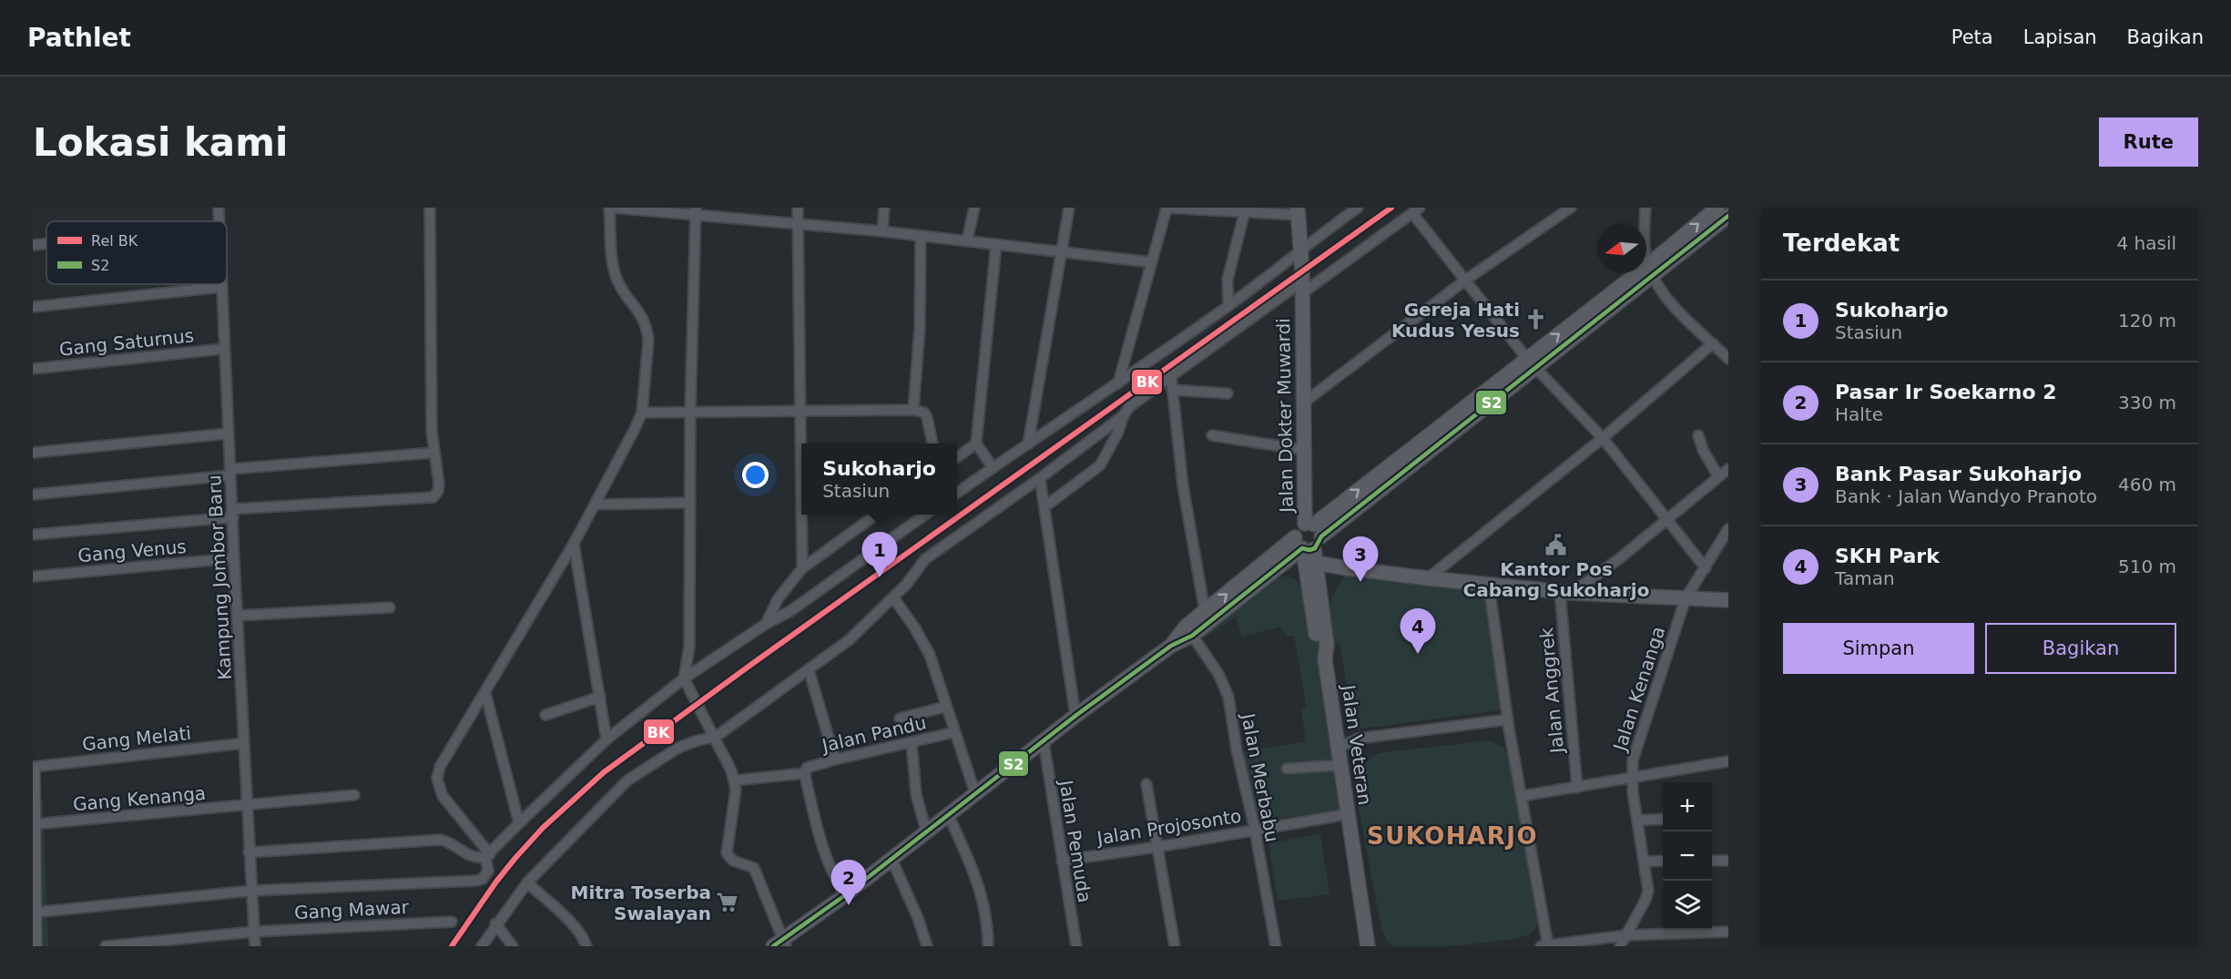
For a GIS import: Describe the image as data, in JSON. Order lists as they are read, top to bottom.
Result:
{
  "streets": {
    "main road": ["Jalan Dokter Muwardi", "Jalan Veteran"],
    "street": [
      "Gang Saturnus",
      "Gang Venus",
      "Kampung Jombor Baru",
      "Jalan Kenanga",
      "Jalan Anggrek",
      "Jalan Pandu",
      "Gang Melati",
      "Jalan Merbabu",
      "Gang Kenanga",
      "Jalan Projosonto",
      "Jalan Pemuda",
      "Gang Mawar"
    ]
  },
  "crossings": [
    ["Gang Saturnus", "Kampung Jombor Baru"],
    ["Gang Venus", "Kampung Jombor Baru"],
    ["Kampung Jombor Baru", "Gang Melati"],
    ["Kampung Jombor Baru", "Gang Kenanga"],
    ["Kampung Jombor Baru", "Gang Mawar"],
    ["Jalan Veteran", "Jalan Projosonto"],
    ["Jalan Merbabu", "Jalan Projosonto"],
    ["Jalan Projosonto", "Jalan Pemuda"]
  ],
  "districts": ["SUKOHARJO"],
  "places": {
    "church": ["Gereja Hati Kudus Yesus"],
    "public building": ["Kantor Pos Cabang Sukoharjo"],
    "supermarket": ["Mitra Toserba Swalayan"]
  },
  "lines": ["rail line BK", "transit line S2"],
  "legend": ["Rel BK", "S2"],
  "north": "left",
  "page": {
    "header": "Pathlet",
    "nav": ["Peta", "Lapisan", "Bagikan"],
    "buttons": [
      "Rute",
      ["Simpan", "Bagikan"]
    ],
    "title": "Lokasi kami",
    "heading": ["Terdekat", "4 hasil"],
    "list": [
      {
        "mark": "1",
        "name": "Sukoharjo",
        "note": "Stasiun",
        "value": "120 m"
      },
      {
        "mark": "2",
        "name": "Pasar Ir Soekarno 2",
        "note": "Halte",
        "value": "330 m"
      },
      {
        "mark": "3",
        "name": "Bank Pasar Sukoharjo",
        "note": "Bank · Jalan Wandyo Pranoto",
        "value": "460 m"
      },
      {
        "mark": "4",
        "name": "SKH Park",
        "note": "Taman",
        "value": "510 m"
      }
    ],
    "popup": ["Sukoharjo", "Stasiun"],
    "pins": [
      "1",
      "3",
      "4",
      "2"
    ],
    "map_buttons": ["+", "−"]
  }
}
